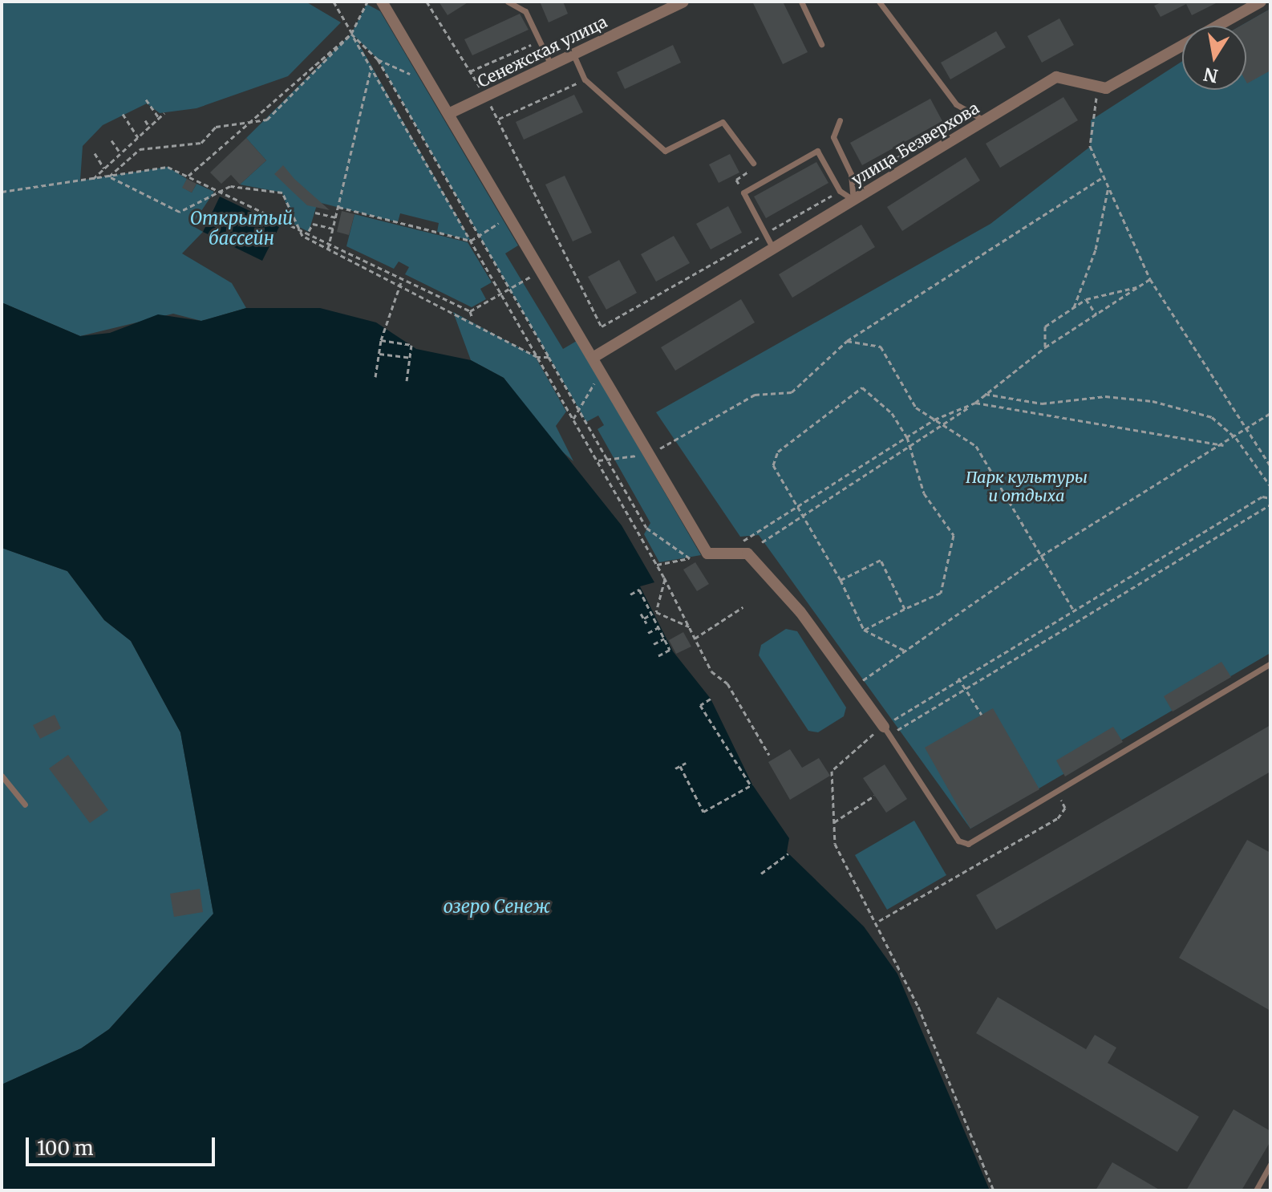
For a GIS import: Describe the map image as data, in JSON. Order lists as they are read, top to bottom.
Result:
{
  "streets": {
    "street": ["Сенежская улица", "улица Безверхова"]
  },
  "water": ["Открытый бассейн", "озеро Сенеж"],
  "parks": ["Парк культуры и отдыха"],
  "scale_bar": "100 m",
  "north": "bottom"
}
